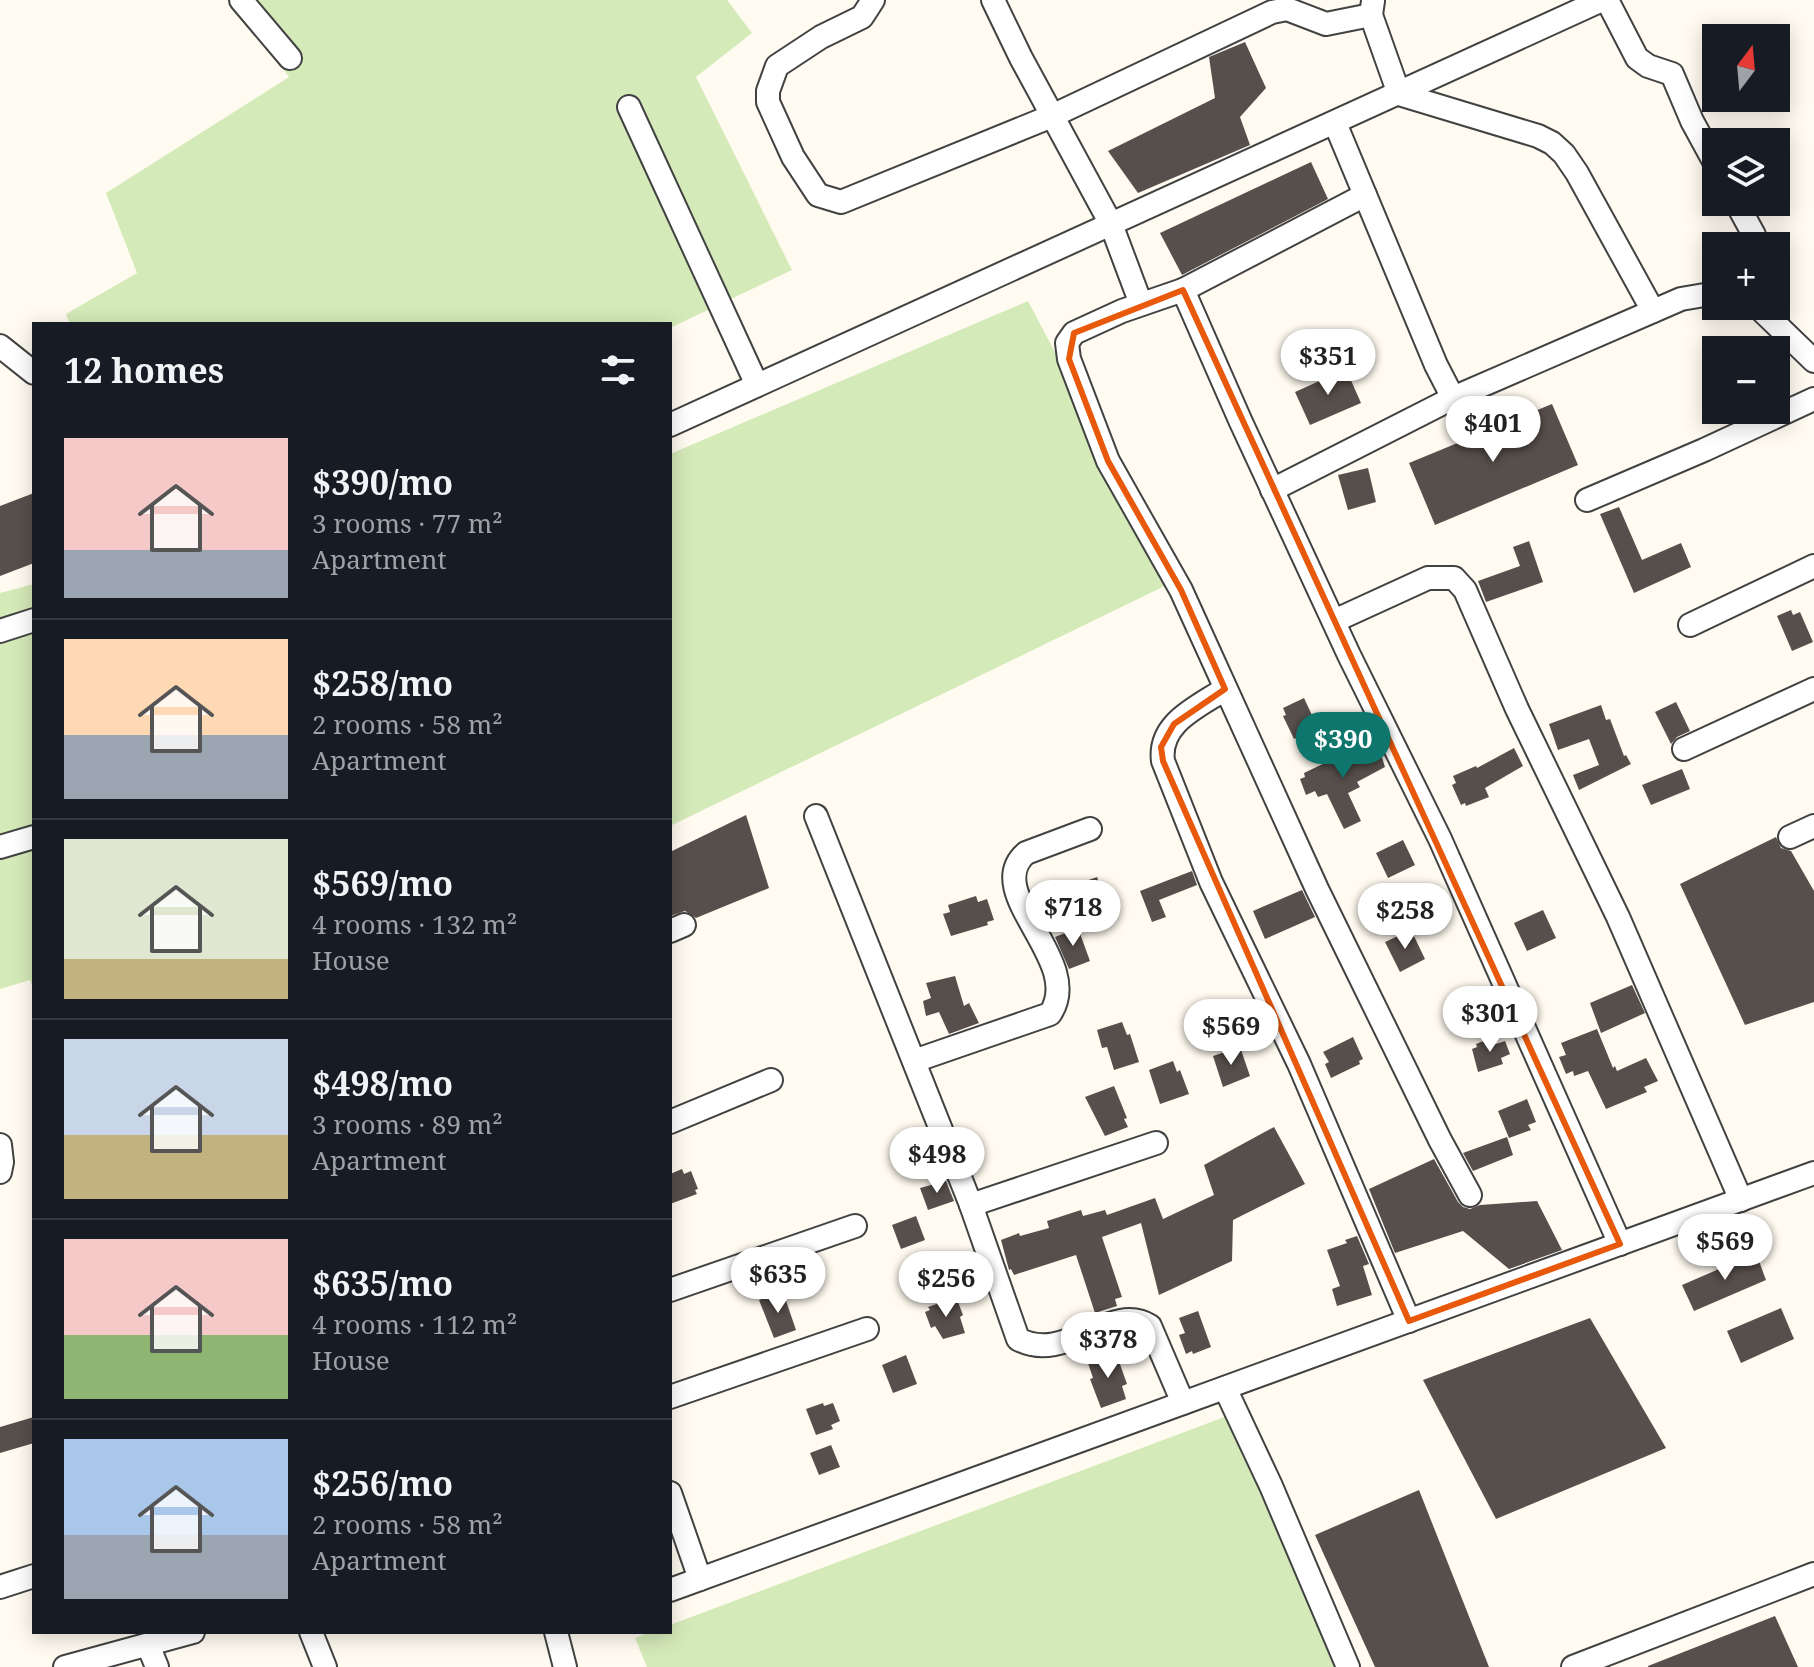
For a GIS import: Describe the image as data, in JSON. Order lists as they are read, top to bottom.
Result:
{
  "north": "top",
  "page": {
    "map_buttons": ["+", "−"],
    "heading": "12 homes",
    "price": [
      "$351",
      "$401",
      "$390",
      "$718",
      "$258",
      "$301",
      "$569",
      "$498",
      "$569",
      "$635",
      "$256",
      "$378"
    ],
    "list": [
      {
        "name": "$390/mo",
        "note": "3 rooms · 77 m² · Apartment"
      },
      {
        "name": "$258/mo",
        "note": "2 rooms · 58 m² · Apartment"
      },
      {
        "name": "$569/mo",
        "note": "4 rooms · 132 m² · House"
      },
      {
        "name": "$498/mo",
        "note": "3 rooms · 89 m² · Apartment"
      },
      {
        "name": "$635/mo",
        "note": "4 rooms · 112 m² · House"
      },
      {
        "name": "$256/mo",
        "note": "2 rooms · 58 m² · Apartment"
      }
    ]
  }
}
